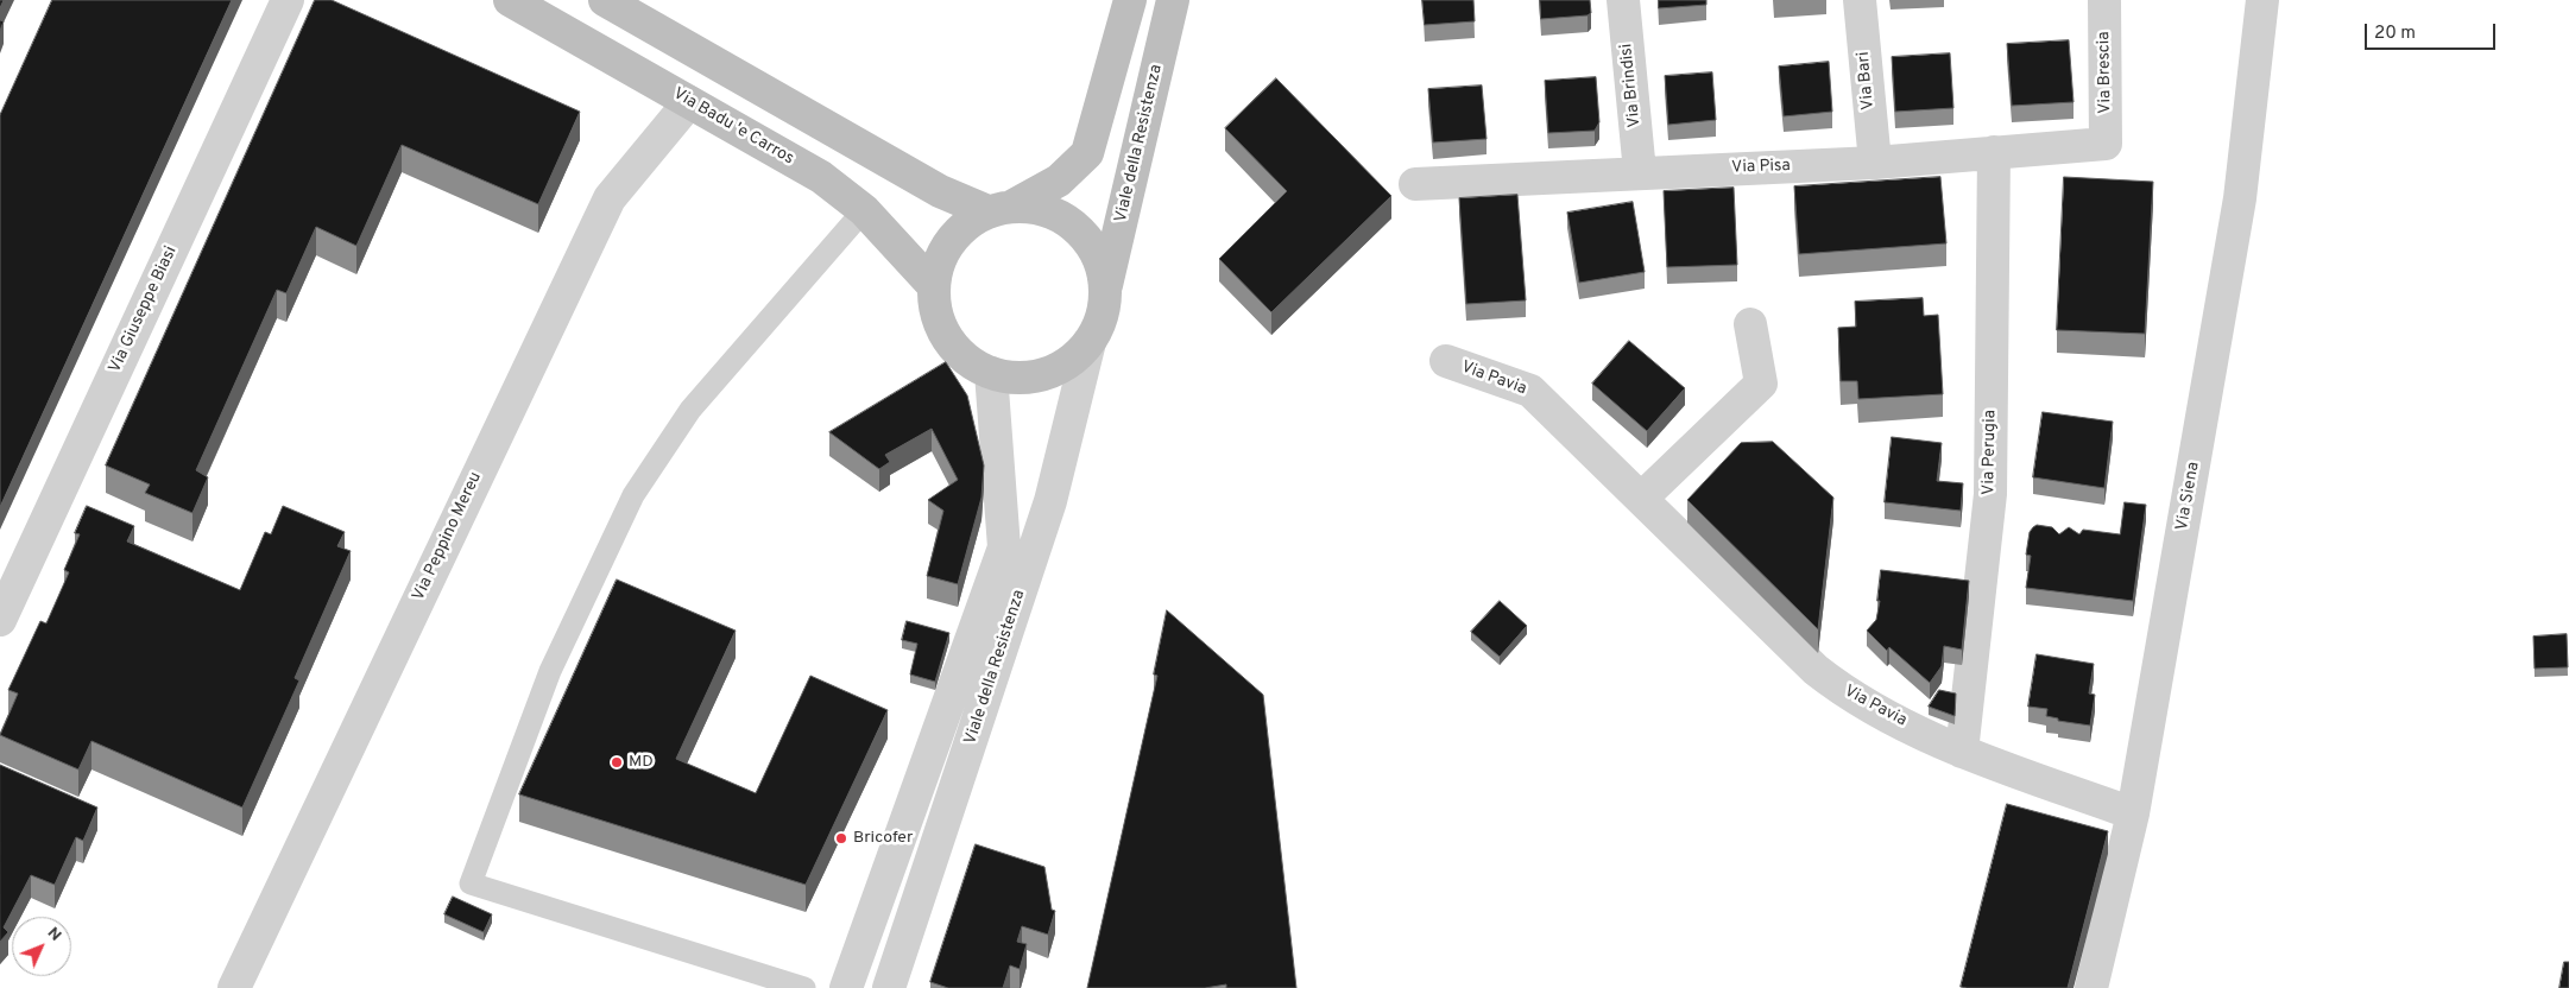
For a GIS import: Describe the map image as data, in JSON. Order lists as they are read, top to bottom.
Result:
{
  "streets": {
    "main road": ["Via Badu 'e Carros", "Viale della Resistenza"],
    "street": [
      "Via Brescia",
      "Via Bari",
      "Via Brindisi",
      "Via Pisa",
      "Via Giuseppe Biasi",
      "Via Pavia",
      "Via Perugia",
      "Via Siena",
      "Via Peppino Mereu"
    ]
  },
  "crossings": [
    ["Via Brescia", "Via Pisa"],
    ["Via Bari", "Via Pisa"],
    ["Via Brindisi", "Via Pisa"],
    ["Via Badu 'e Carros", "Viale della Resistenza"],
    ["Via Badu 'e Carros", "Via Peppino Mereu"],
    ["Via Pisa", "Via Perugia"],
    ["Via Pavia", "Via Perugia"],
    ["Via Pavia", "Via Siena"]
  ],
  "places": ["MD", "Bricofer"],
  "scale_bar": "20 m",
  "north": "top right"
}
